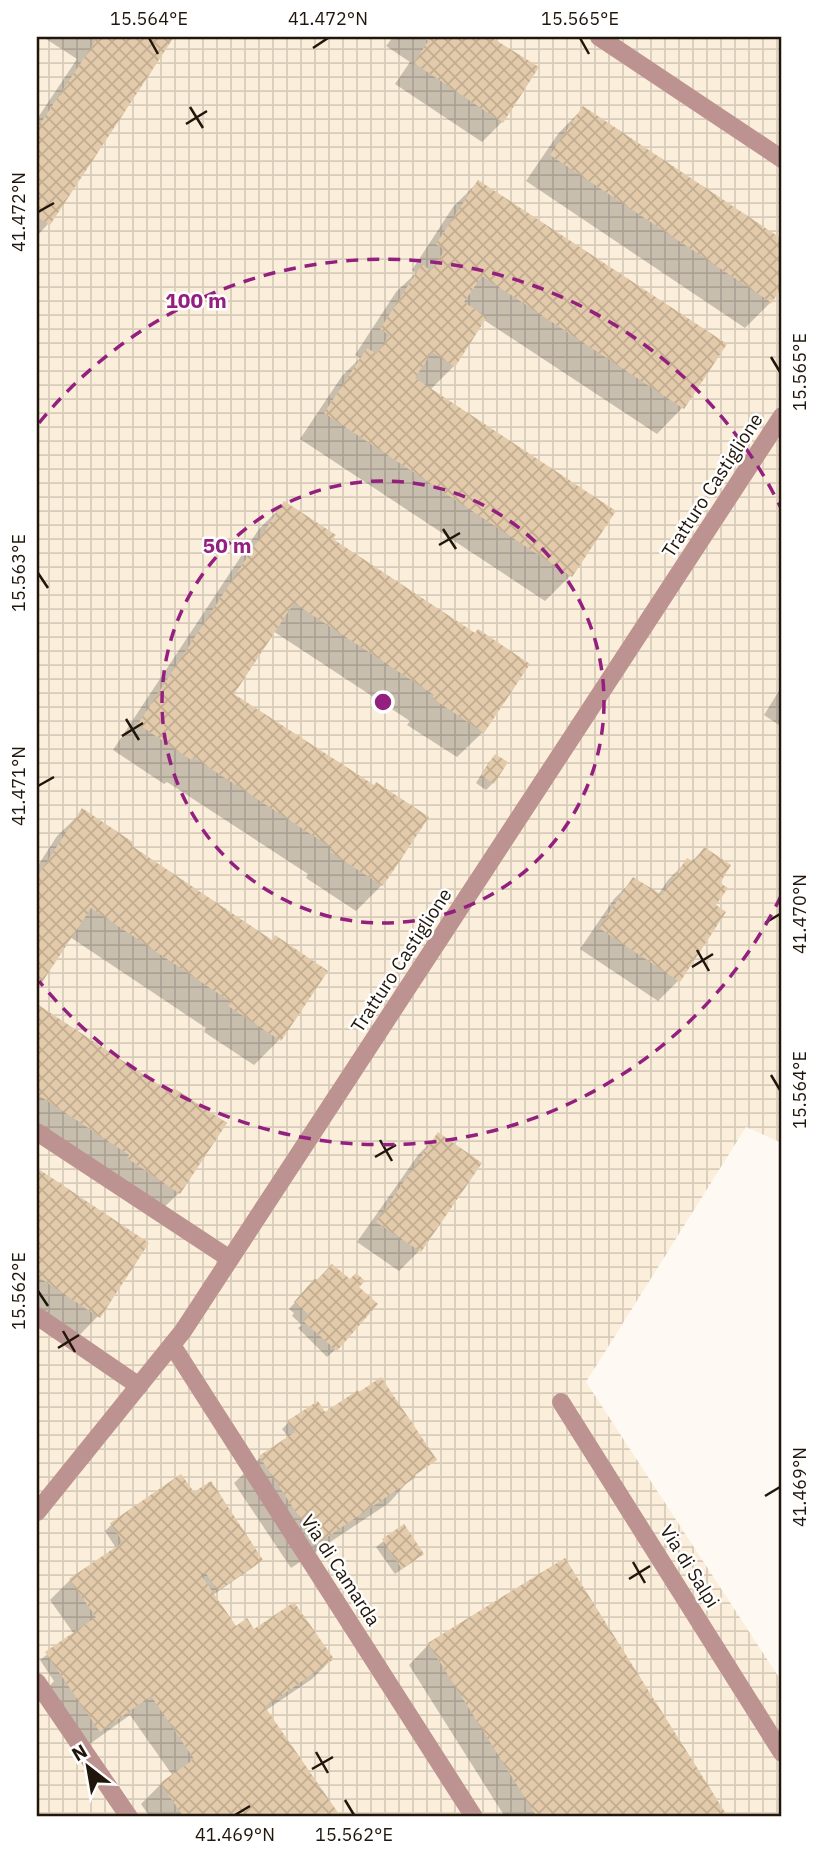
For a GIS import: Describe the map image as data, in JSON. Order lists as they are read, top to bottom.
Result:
{
  "streets": {
    "street": ["Tratturo Castiglione", "Via di Salpi", "Via di Camarda"]
  },
  "crossings": [
    ["Tratturo Castiglione", "Via di Camarda"]
  ],
  "north": "top left",
  "coordinates": [
    "15.564°E",
    "41.472°N",
    "15.565°E",
    "15.563°E",
    "41.471°N",
    "41.470°N",
    "15.562°E",
    "41.469°N"
  ],
  "rings": ["100 m", "50 m"]
}
